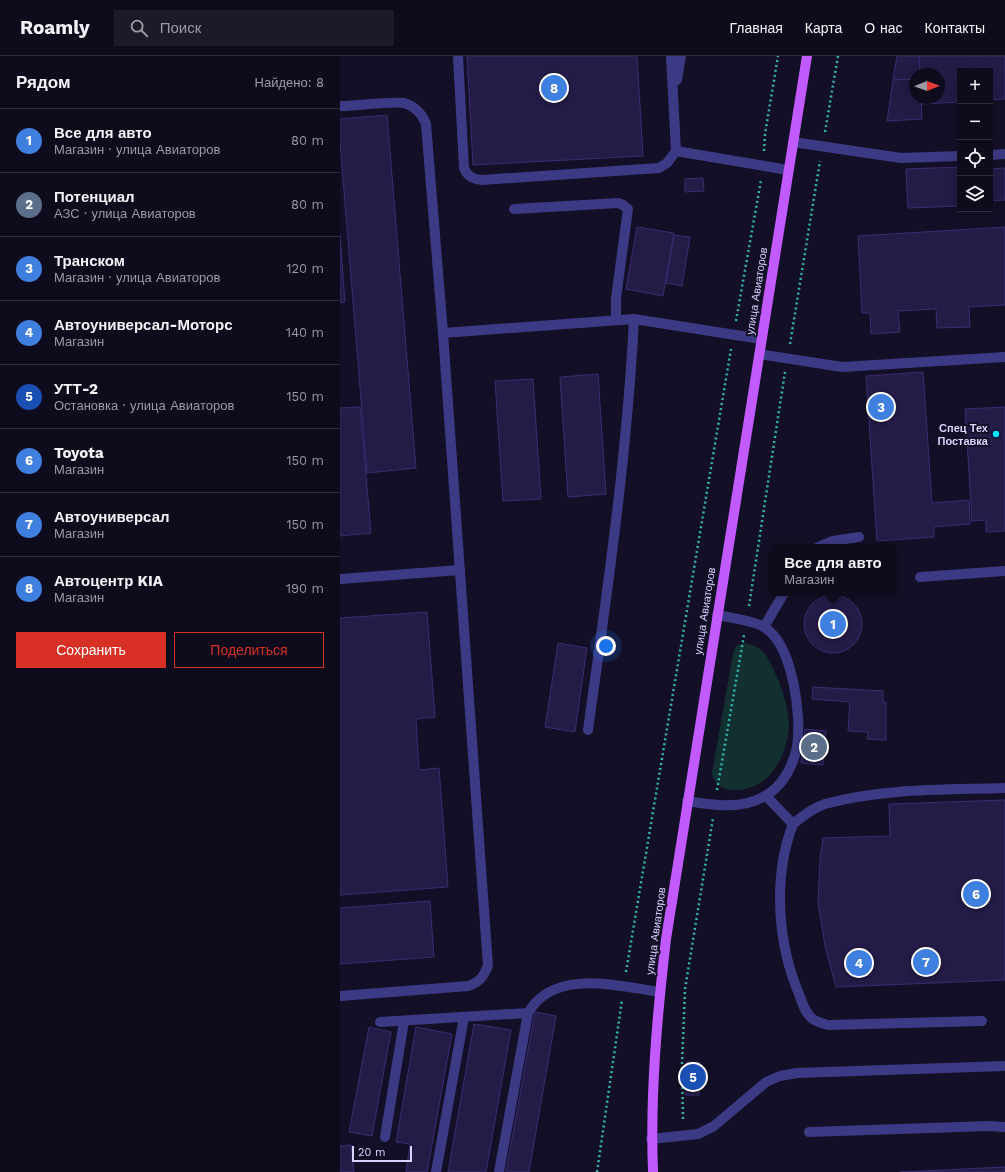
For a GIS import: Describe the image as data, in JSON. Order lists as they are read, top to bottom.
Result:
{
  "streets": {
    "main road": ["улица Авиаторов"]
  },
  "places": ["Спец Тех Поставка"],
  "scale_bar": "20 m",
  "north": "right",
  "page": {
    "header": "Roamly",
    "search": "Поиск",
    "nav": [
      "Главная",
      "Карта",
      "О нас",
      "Контакты"
    ],
    "heading": ["Рядом", "Найдено: 8"],
    "map_buttons": ["+", "−"],
    "pins": [
      "8",
      "3",
      "1",
      "2",
      "6",
      "7",
      "4",
      "5"
    ],
    "list": [
      {
        "mark": "1",
        "name": "Все для авто",
        "note": "Магазин · улица Авиаторов",
        "value": "80 m"
      },
      {
        "mark": "2",
        "name": "Потенциал",
        "note": "АЗС · улица Авиаторов",
        "value": "80 m"
      },
      {
        "mark": "3",
        "name": "Транском",
        "note": "Магазин · улица Авиаторов",
        "value": "120 m"
      },
      {
        "mark": "4",
        "name": "Автоуниверсал-Моторс",
        "note": "Магазин",
        "value": "140 m"
      },
      {
        "mark": "5",
        "name": "УТТ-2",
        "note": "Остановка · улица Авиаторов",
        "value": "150 m"
      },
      {
        "mark": "6",
        "name": "Toyota",
        "note": "Магазин",
        "value": "150 m"
      },
      {
        "mark": "7",
        "name": "Автоуниверсал",
        "note": "Магазин",
        "value": "150 m"
      },
      {
        "mark": "8",
        "name": "Автоцентр KIA",
        "note": "Магазин",
        "value": "190 m"
      }
    ],
    "popup": ["Все для авто", "Магазин"],
    "buttons": ["Сохранить", "Поделиться"],
    "scale": "20 m"
  }
}
